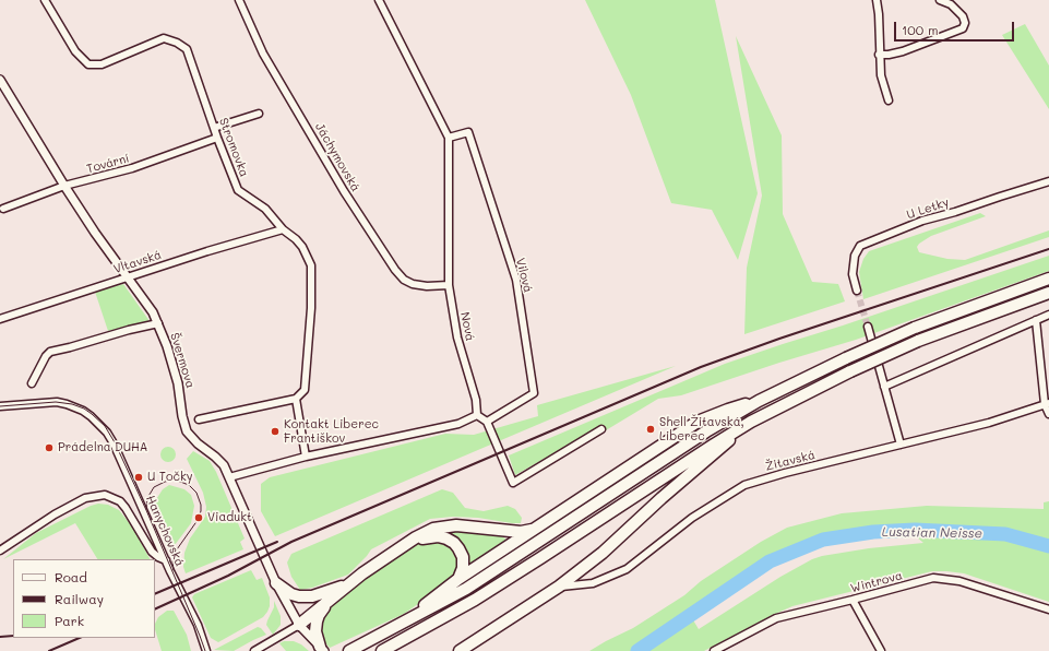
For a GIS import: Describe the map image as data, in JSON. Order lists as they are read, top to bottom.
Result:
{
  "streets": {
    "street": [
      "Stromovka",
      "Jáchymovská",
      "Tovární",
      "U Letky",
      "Vltavská",
      "Vilová",
      "Nová",
      "Švermova",
      "Žitavská",
      "Hanychovská",
      "Wintrova"
    ]
  },
  "crossings": [
    ["Stromovka", "Tovární"],
    ["Stromovka", "Vltavská"],
    ["Jáchymovská", "Nová"],
    ["Tovární", "Švermova"],
    ["Vltavská", "Švermova"],
    ["Vilová", "Nová"]
  ],
  "water": ["Lusatian Neisse"],
  "places": [
    "Shell Žitavská, Liberec",
    "Kontakt Liberec Františkov",
    "Prádelna DUHA",
    "U Točky",
    "Viadukt"
  ],
  "legend": ["Road", "Railway", "Park"],
  "scale_bar": "100 m"
}
